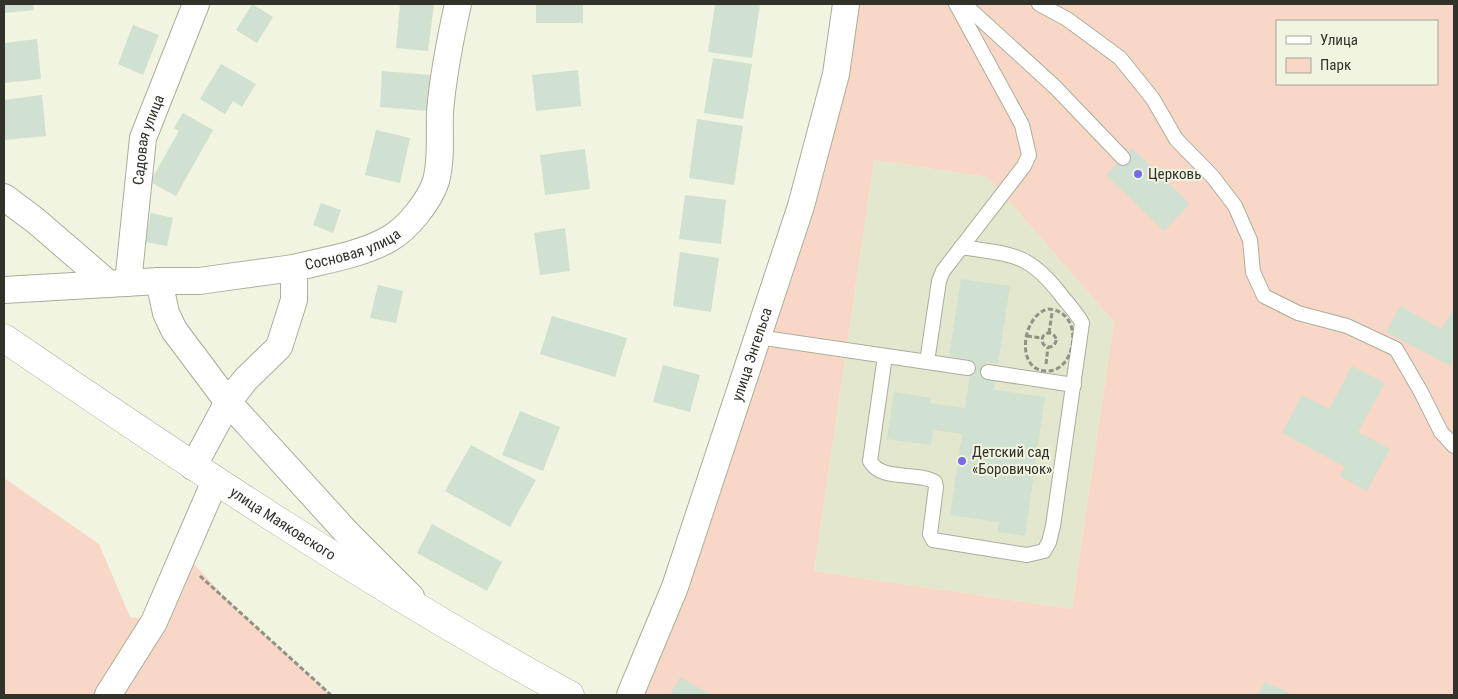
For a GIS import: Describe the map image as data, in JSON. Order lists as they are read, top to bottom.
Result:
{
  "streets": {
    "main road": ["улица Маяковского"],
    "street": ["Садовая улица", "Сосновая улица", "улица Энгельса"]
  },
  "crossings": [
    ["Сосновая улица", "улица Маяковского"]
  ],
  "places": ["Церковь", "Детский сад «Боровичок»"],
  "legend": ["Улица", "Парк"]
}
